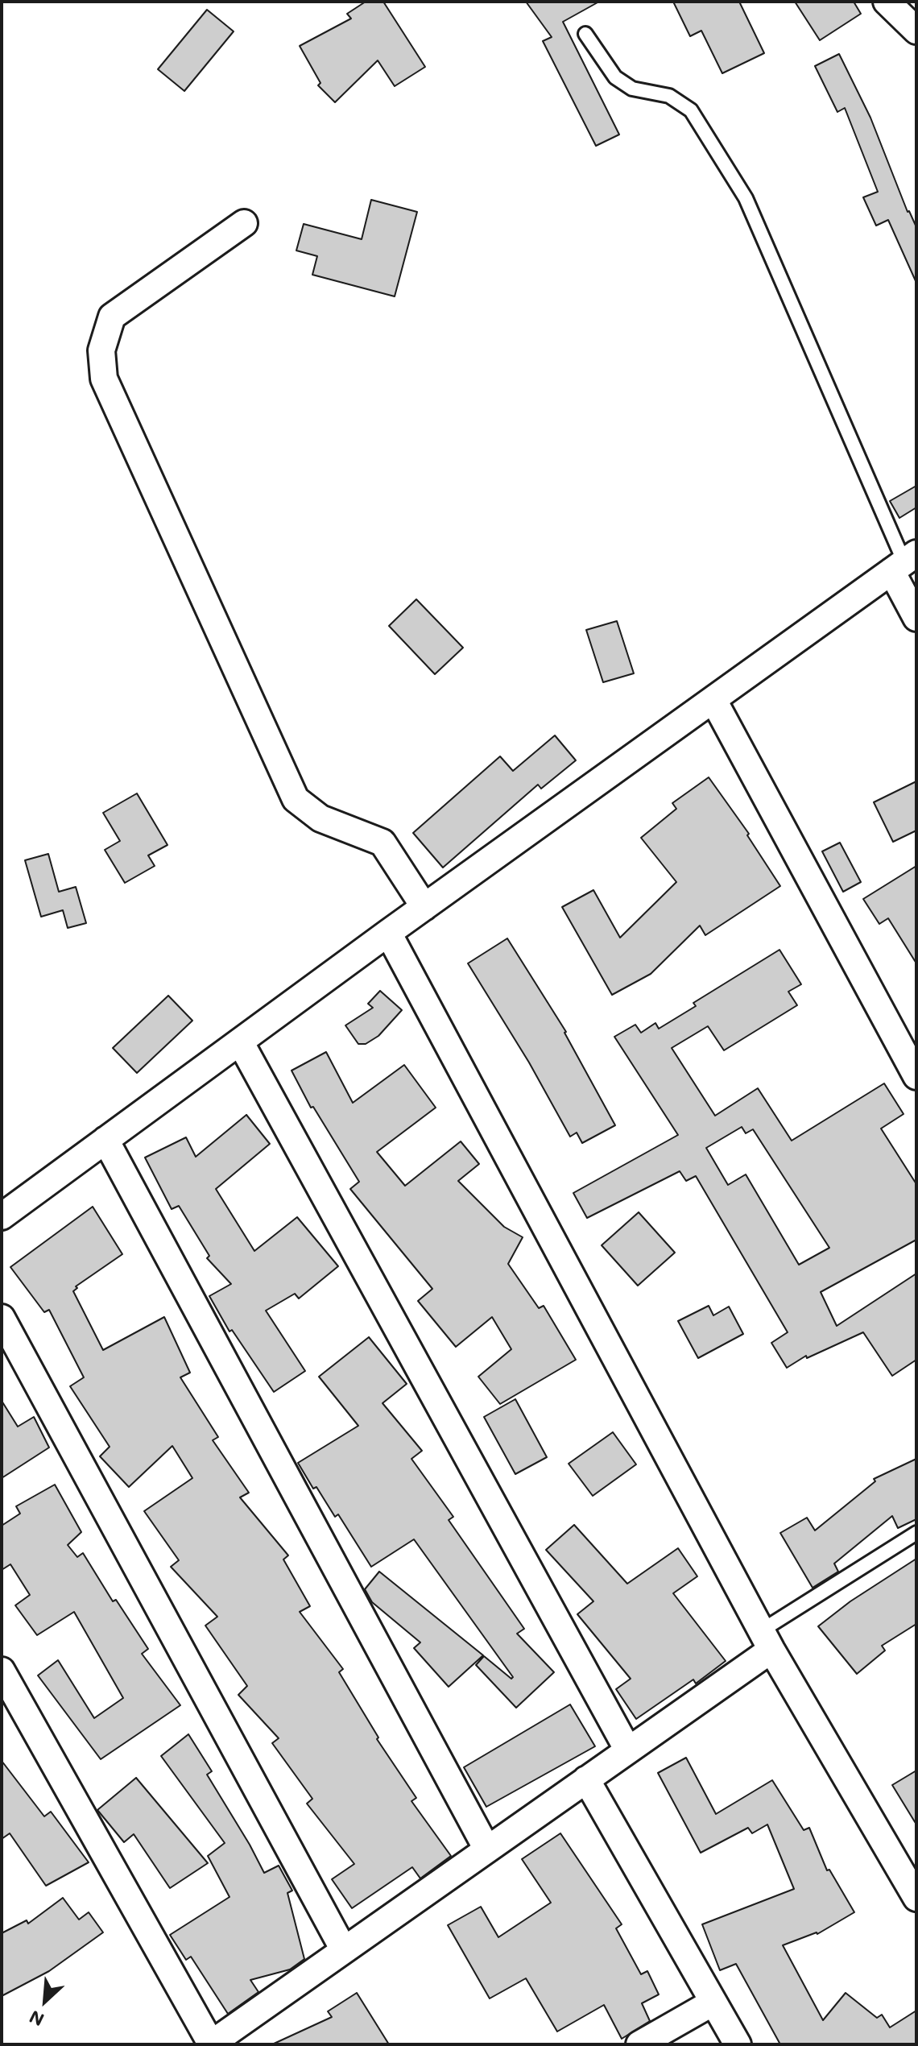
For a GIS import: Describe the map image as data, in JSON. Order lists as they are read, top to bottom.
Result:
{
  "north": "bottom left"
}
